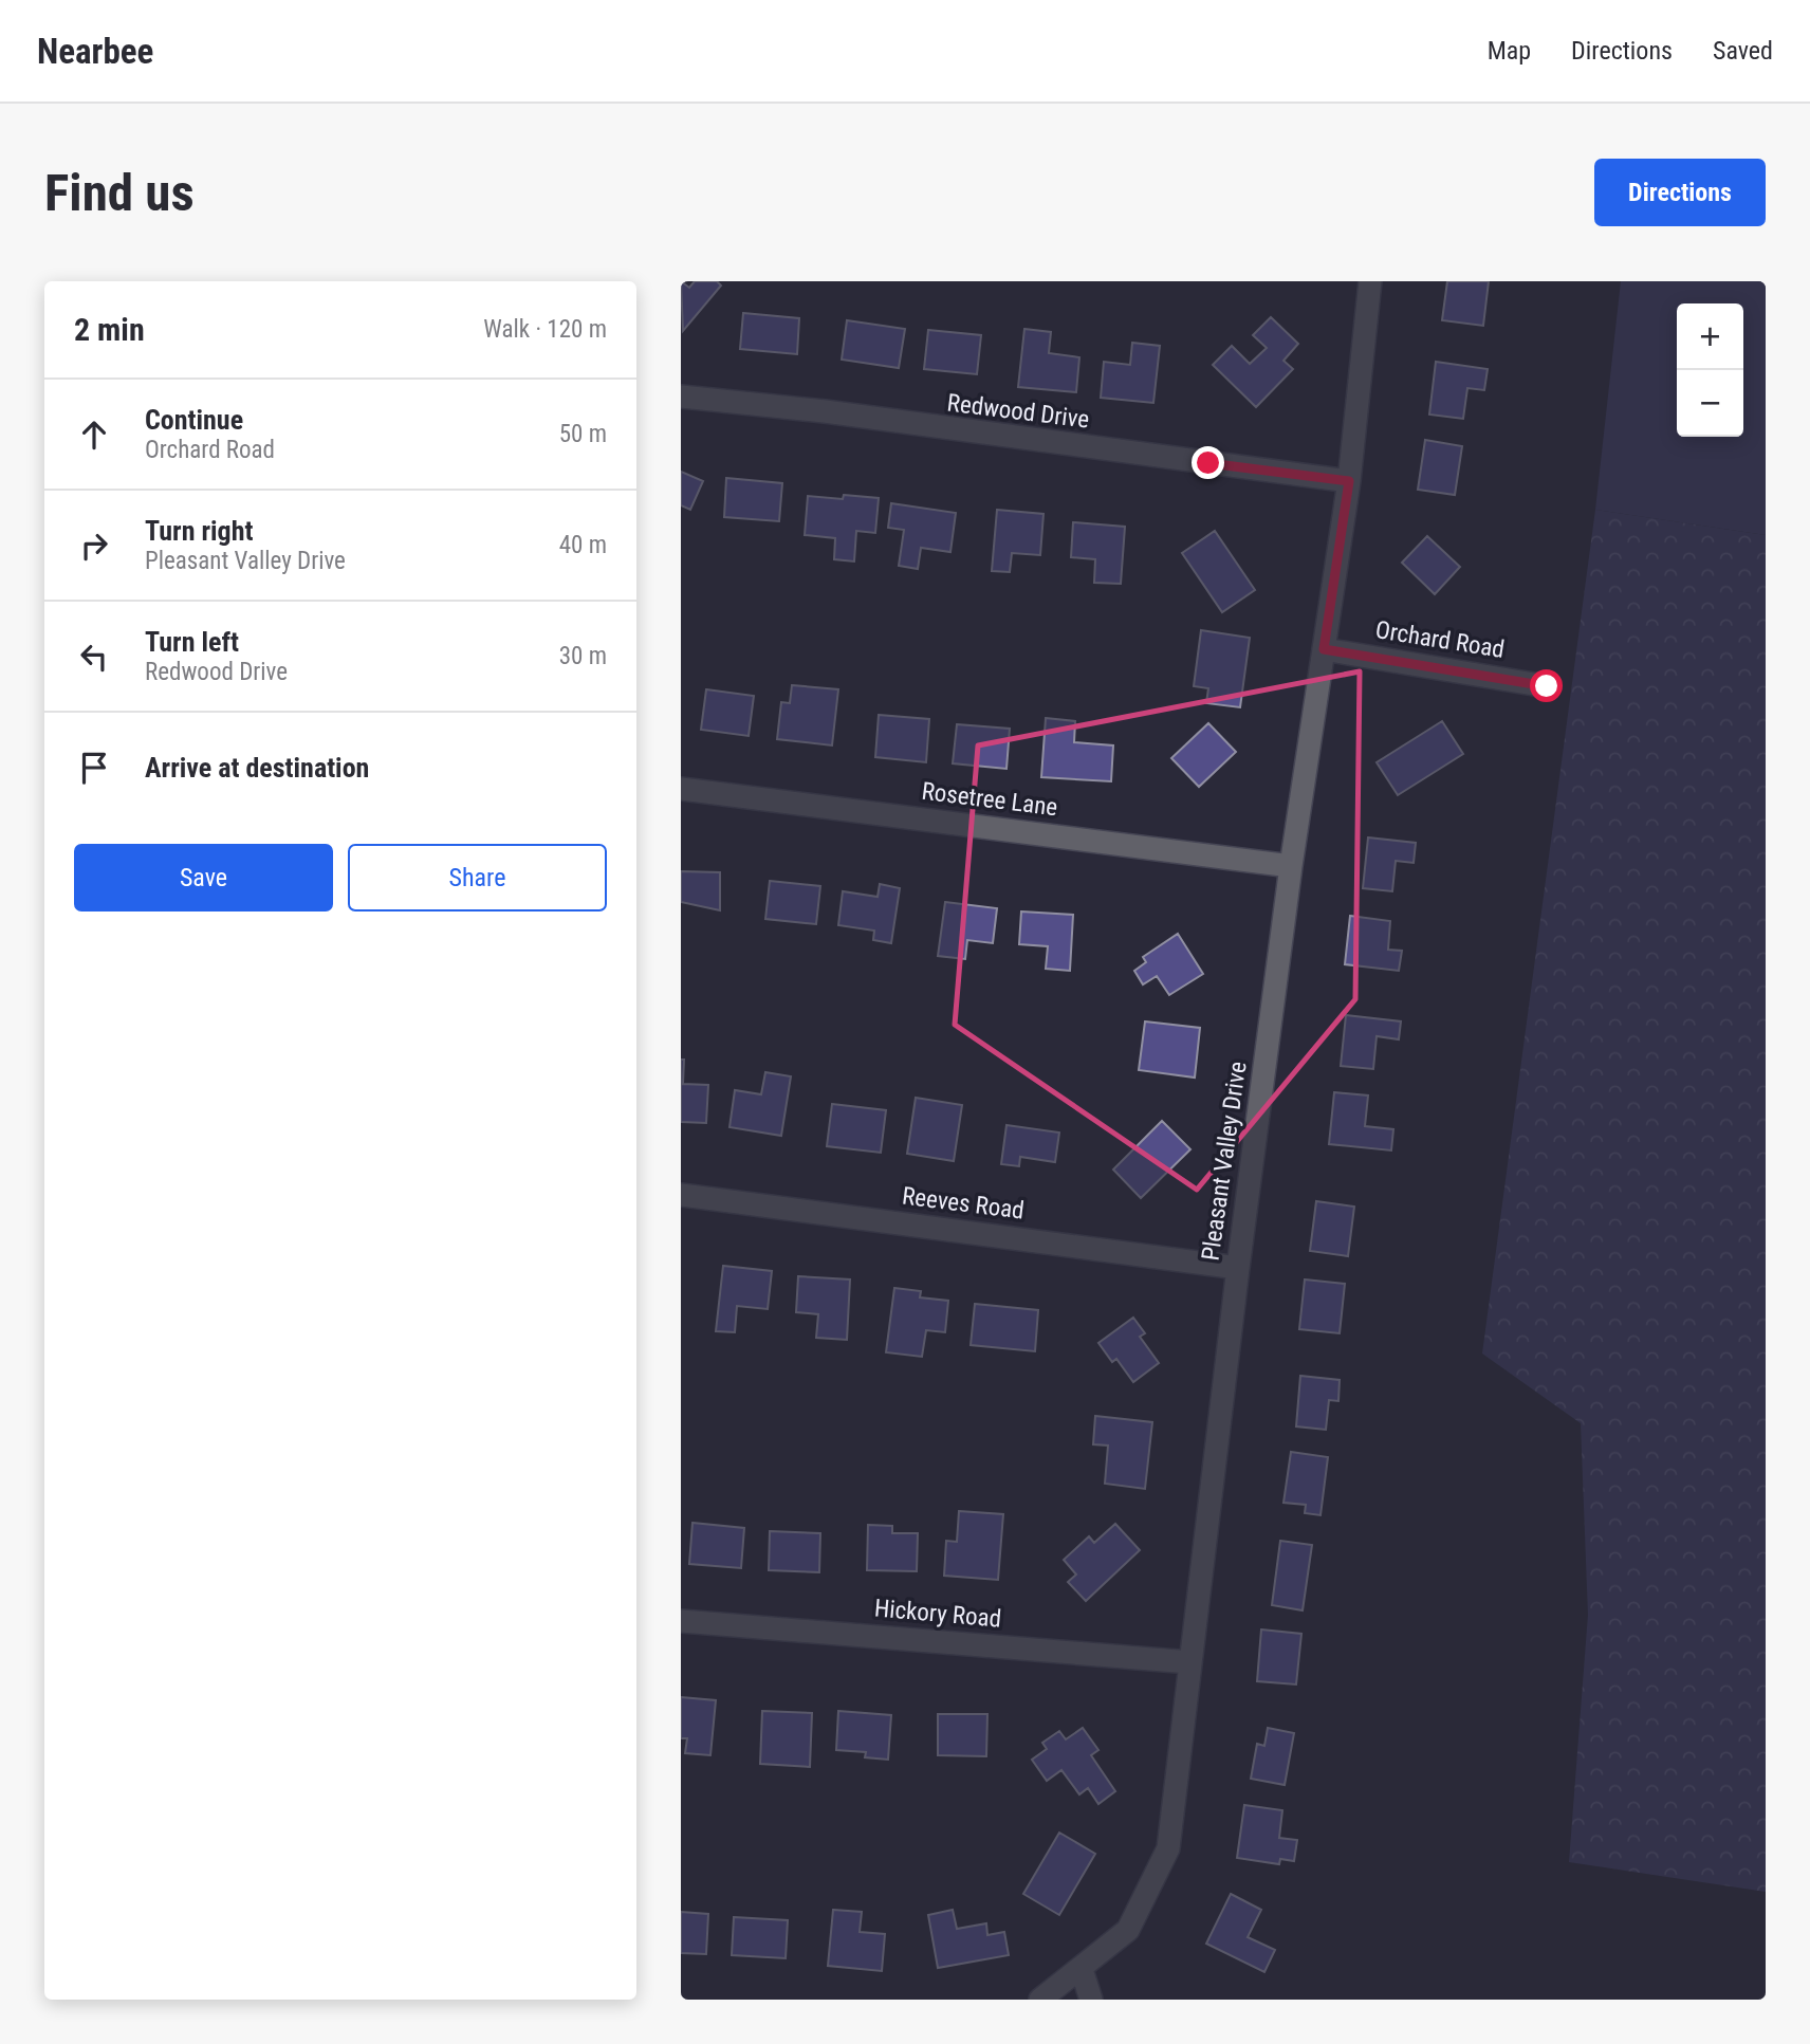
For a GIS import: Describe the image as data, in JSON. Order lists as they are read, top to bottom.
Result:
{
  "streets": {
    "street": [
      "Redwood Drive",
      "Orchard Road",
      "Rosetree Lane",
      "Pleasant Valley Drive",
      "Reeves Road",
      "Hickory Road"
    ]
  },
  "crossings": [
    ["Redwood Drive", "Pleasant Valley Drive"],
    ["Orchard Road", "Pleasant Valley Drive"],
    ["Rosetree Lane", "Pleasant Valley Drive"],
    ["Pleasant Valley Drive", "Reeves Road"],
    ["Pleasant Valley Drive", "Hickory Road"]
  ],
  "page": {
    "header": "Nearbee",
    "nav": ["Map", "Directions", "Saved"],
    "buttons": [
      "Directions",
      ["Save", "Share"]
    ],
    "title": "Find us",
    "heading": ["2 min", "Walk · 120 m"],
    "map_buttons": ["+", "−"],
    "list": [
      ["Continue", "Orchard Road", "50 m"],
      ["Turn right", "Pleasant Valley Drive", "40 m"],
      ["Turn left", "Redwood Drive", "30 m"],
      "Arrive at destination"
    ]
  }
}
